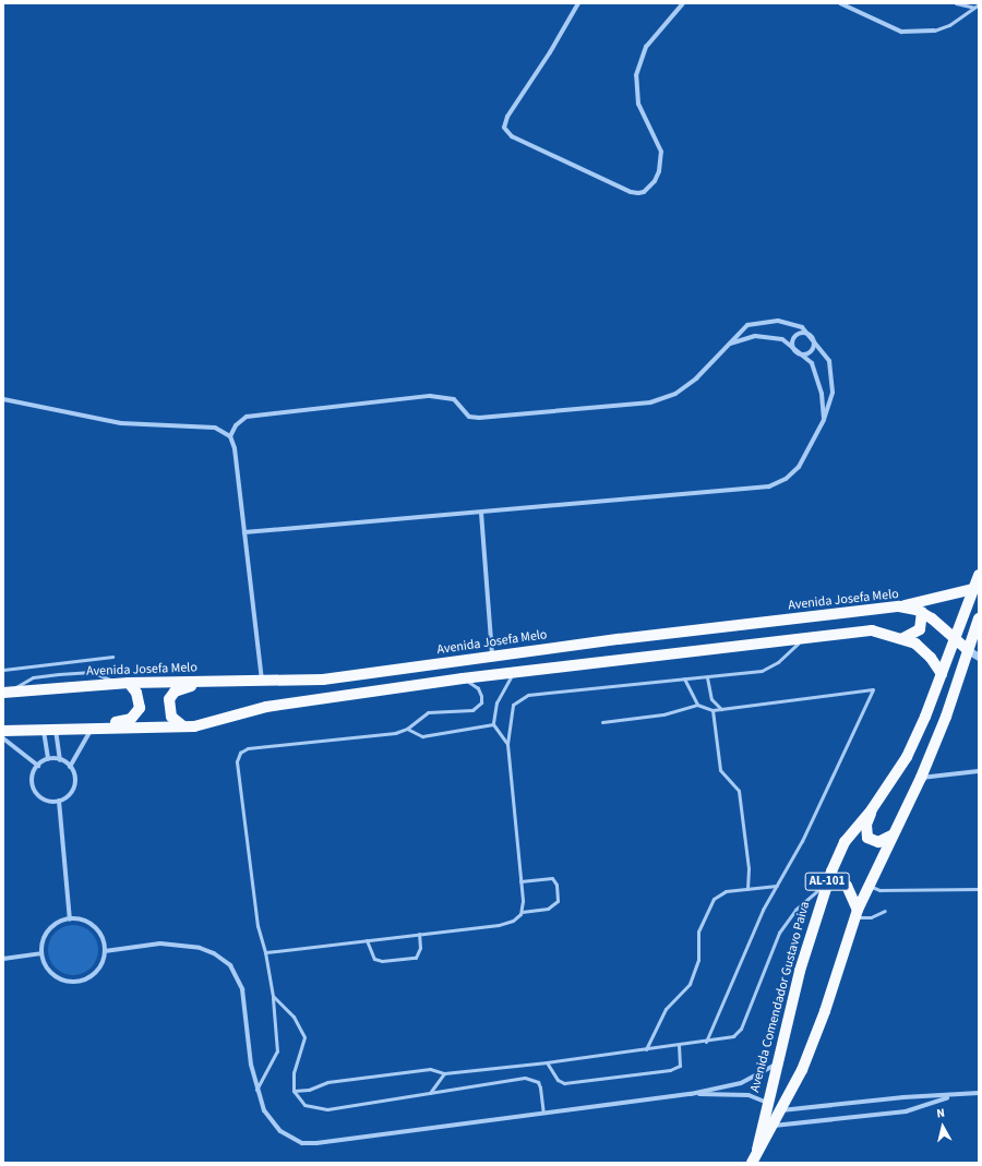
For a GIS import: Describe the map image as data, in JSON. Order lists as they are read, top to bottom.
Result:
{
  "streets": {
    "main road": ["Avenida Josefa Melo", "AL-101", "Avenida Comendador Gustavo Paiva"]
  },
  "crossings": [
    ["Avenida Josefa Melo", "Avenida Comendador Gustavo Paiva"]
  ],
  "north": "top"
}
